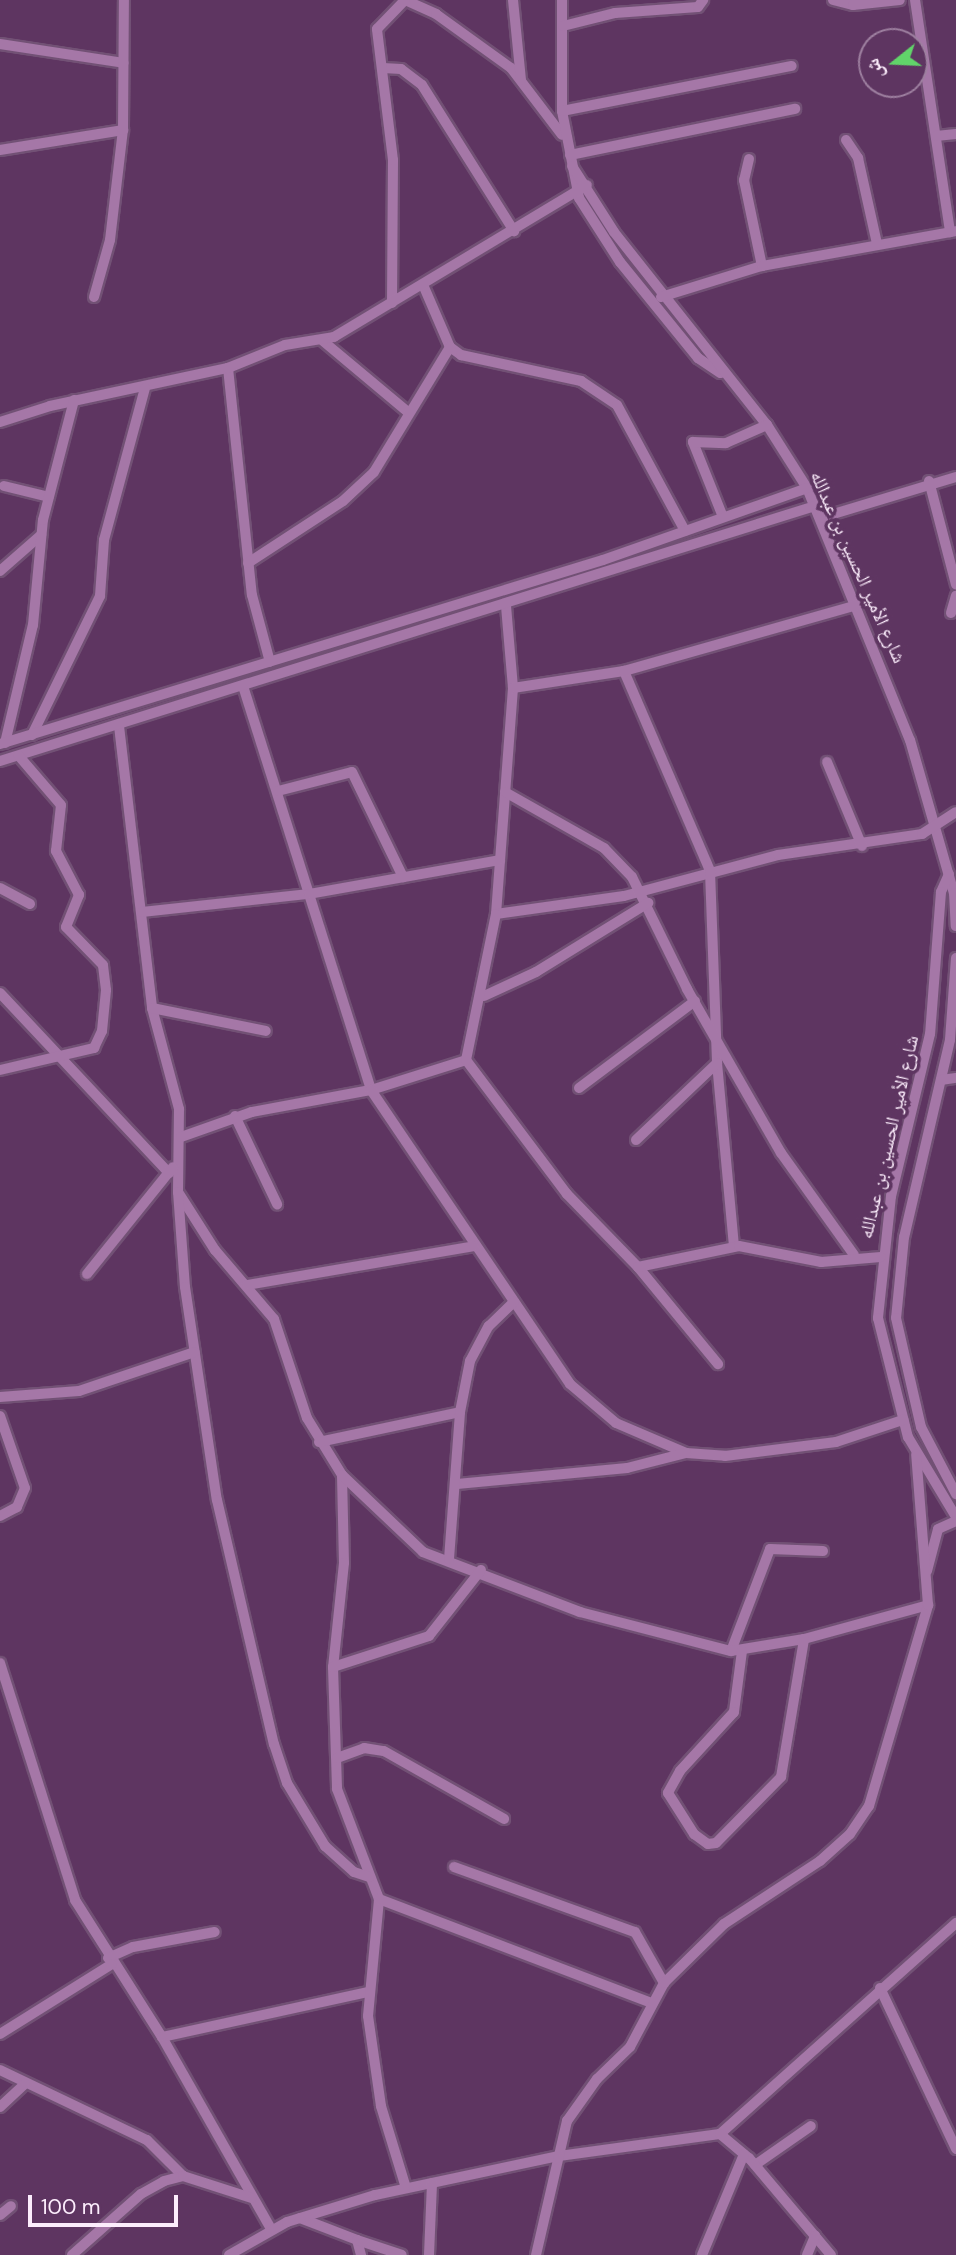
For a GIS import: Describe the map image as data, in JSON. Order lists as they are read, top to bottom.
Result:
{
  "streets": {
    "street": ["شارع الأمير الحسين بن عبدالله"]
  },
  "scale_bar": "100 m",
  "north": "left"
}
